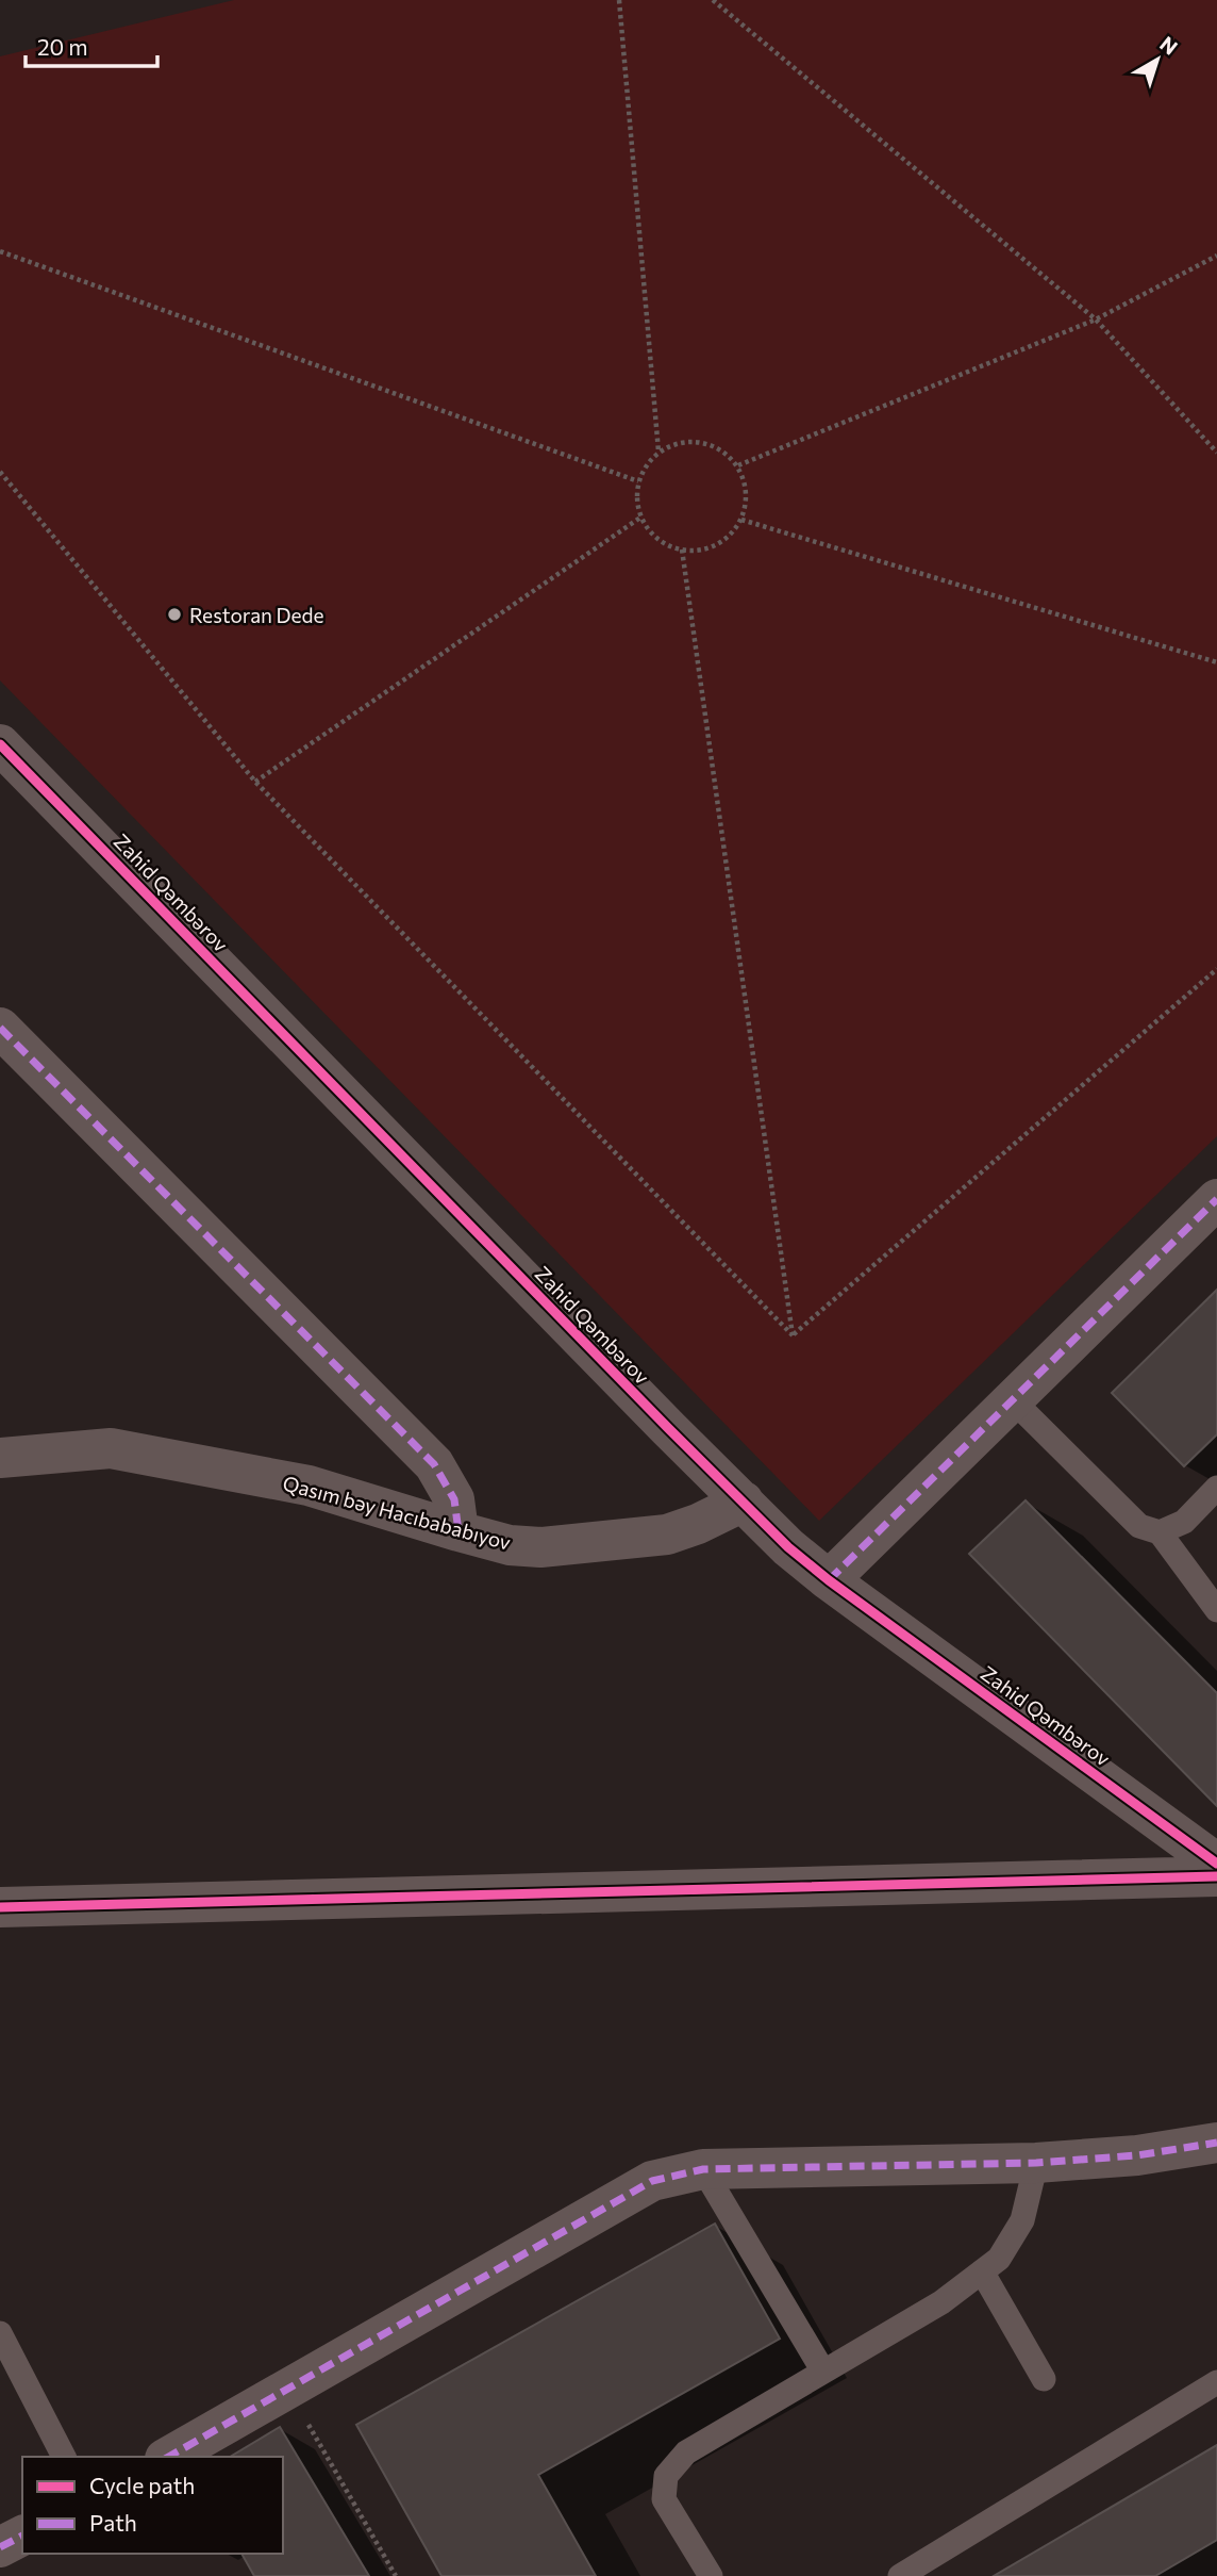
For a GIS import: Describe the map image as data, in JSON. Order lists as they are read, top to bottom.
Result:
{
  "streets": {
    "street": ["Zahid Qəmbərov", "Qasım bəy Hacıbababıyov"]
  },
  "crossings": [
    ["Zahid Qəmbərov", "Qasım bəy Hacıbababıyov"]
  ],
  "places": ["Restoran Dede"],
  "legend": ["Cycle path", "Path"],
  "scale_bar": "20 m",
  "north": "top right"
}
